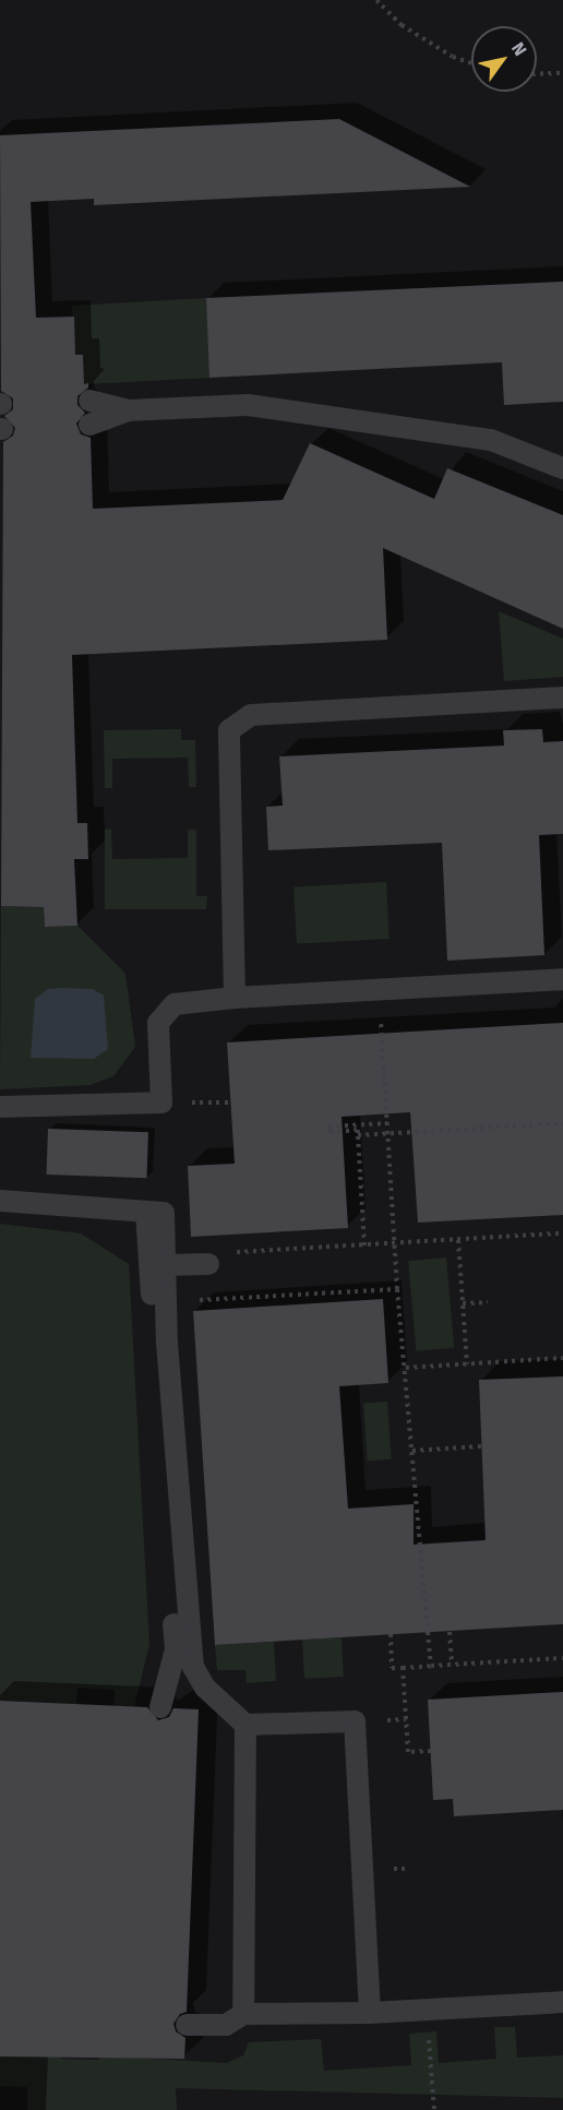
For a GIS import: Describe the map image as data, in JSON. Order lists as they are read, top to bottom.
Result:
{
  "north": "top right"
}
